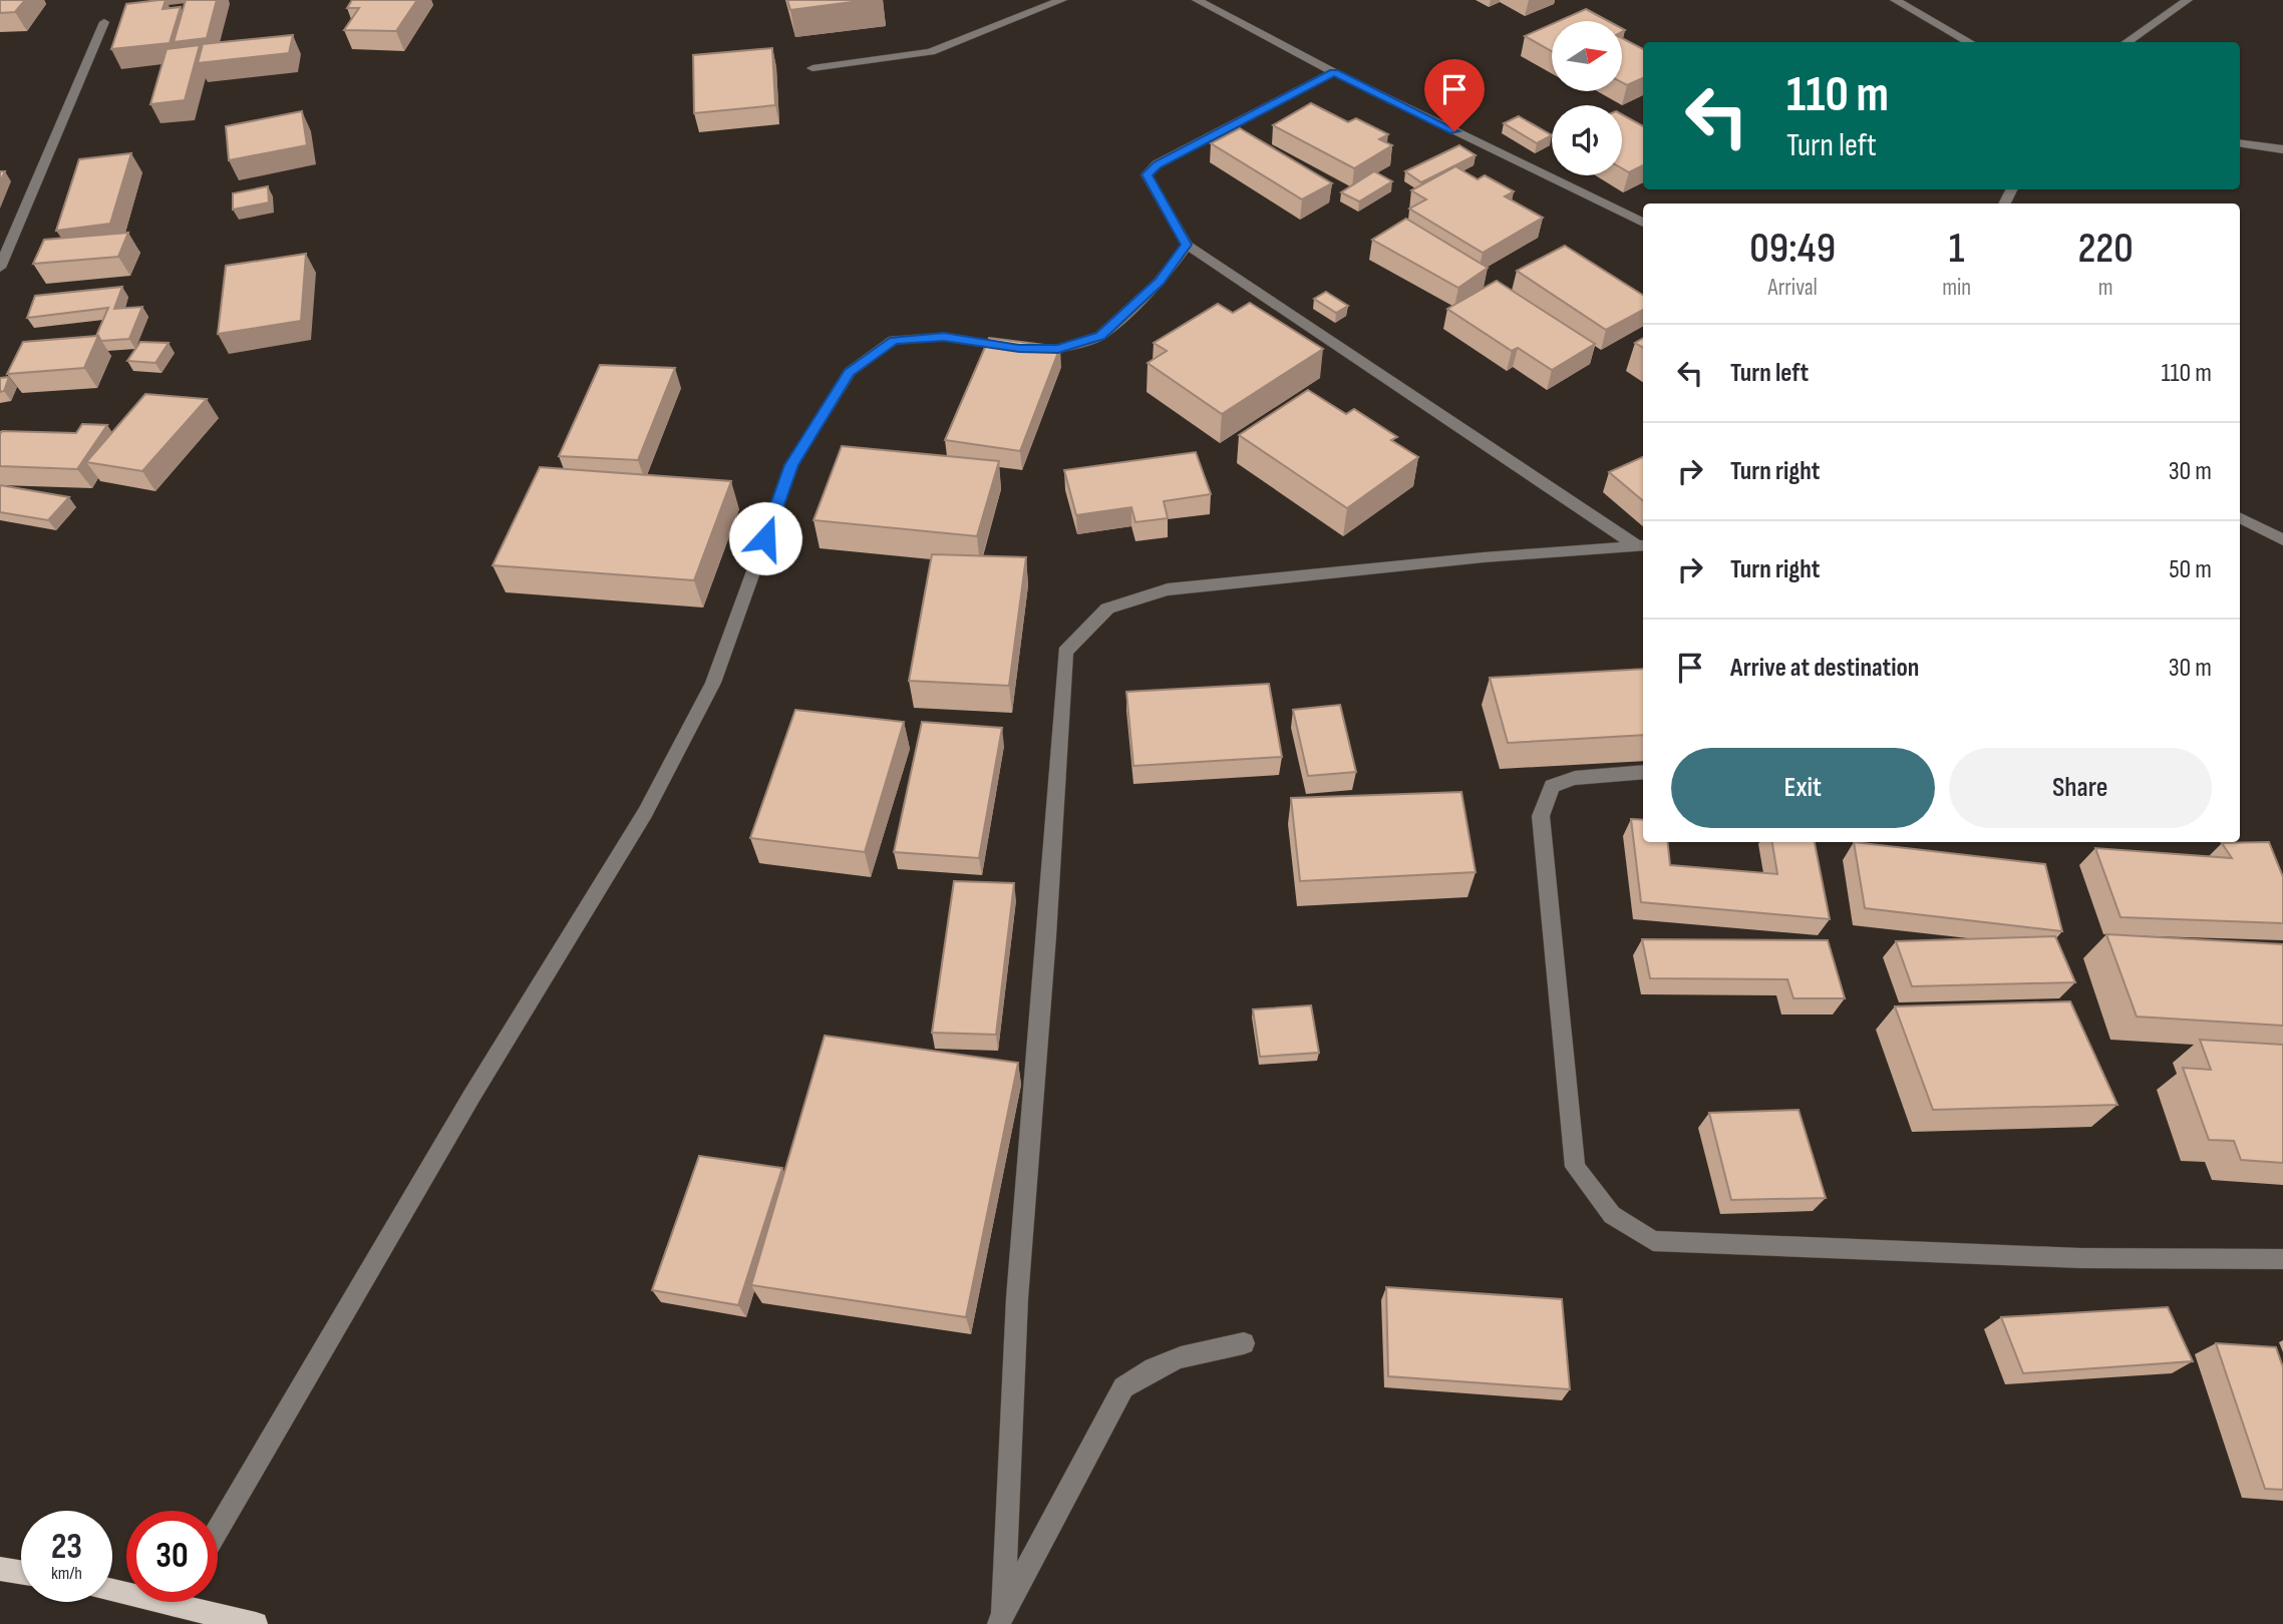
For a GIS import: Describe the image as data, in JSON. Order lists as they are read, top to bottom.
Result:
{
  "north": "right",
  "page": {
    "turn": ["110 m", "Turn left"],
    "eta": [
      "09:49",
      "Arrival",
      "1",
      "min",
      "220",
      "m"
    ],
    "list": [
      {
        "name": "Turn left",
        "value": "110 m"
      },
      {
        "name": "Turn right",
        "value": "30 m"
      },
      {
        "name": "Turn right",
        "value": "50 m"
      },
      {
        "name": "Arrive at destination",
        "value": "30 m"
      }
    ],
    "buttons": ["Exit", "Share"],
    "speed": "23 km/h",
    "limit": "30"
  }
}
